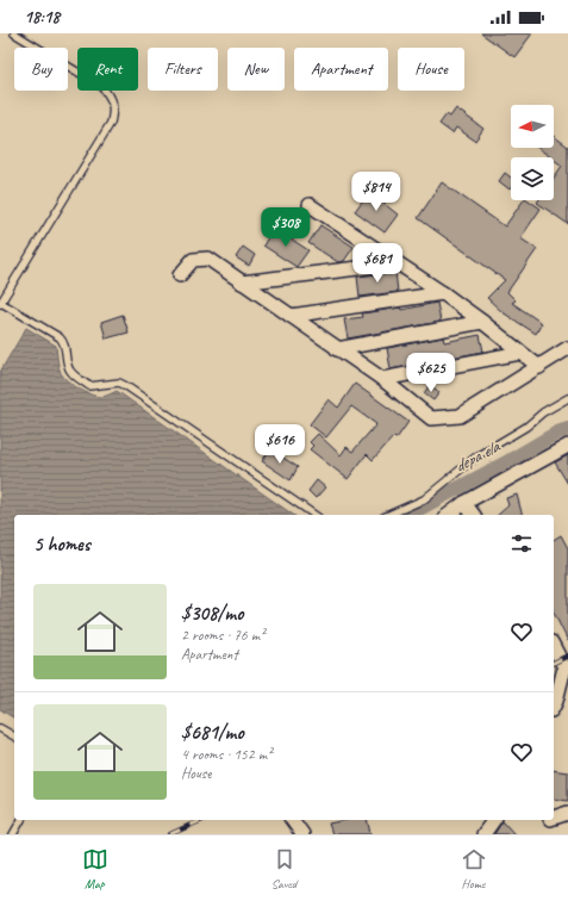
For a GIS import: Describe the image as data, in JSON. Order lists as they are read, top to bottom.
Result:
{
  "water": ["depa ela"],
  "north": "left",
  "page": {
    "status": "18:18",
    "chip": [
      "Buy",
      "Rent",
      "Filters",
      "New",
      "Apartment",
      "House"
    ],
    "price": [
      "$814",
      "$308",
      "$681",
      "$625",
      "$616"
    ],
    "heading": "5 homes",
    "list": [
      {
        "name": "$308/mo",
        "note": "2 rooms · 76 m² · Apartment"
      },
      {
        "name": "$681/mo",
        "note": "4 rooms · 152 m² · House"
      }
    ],
    "tabs": ["Map", "Saved", "Home"]
  }
}
